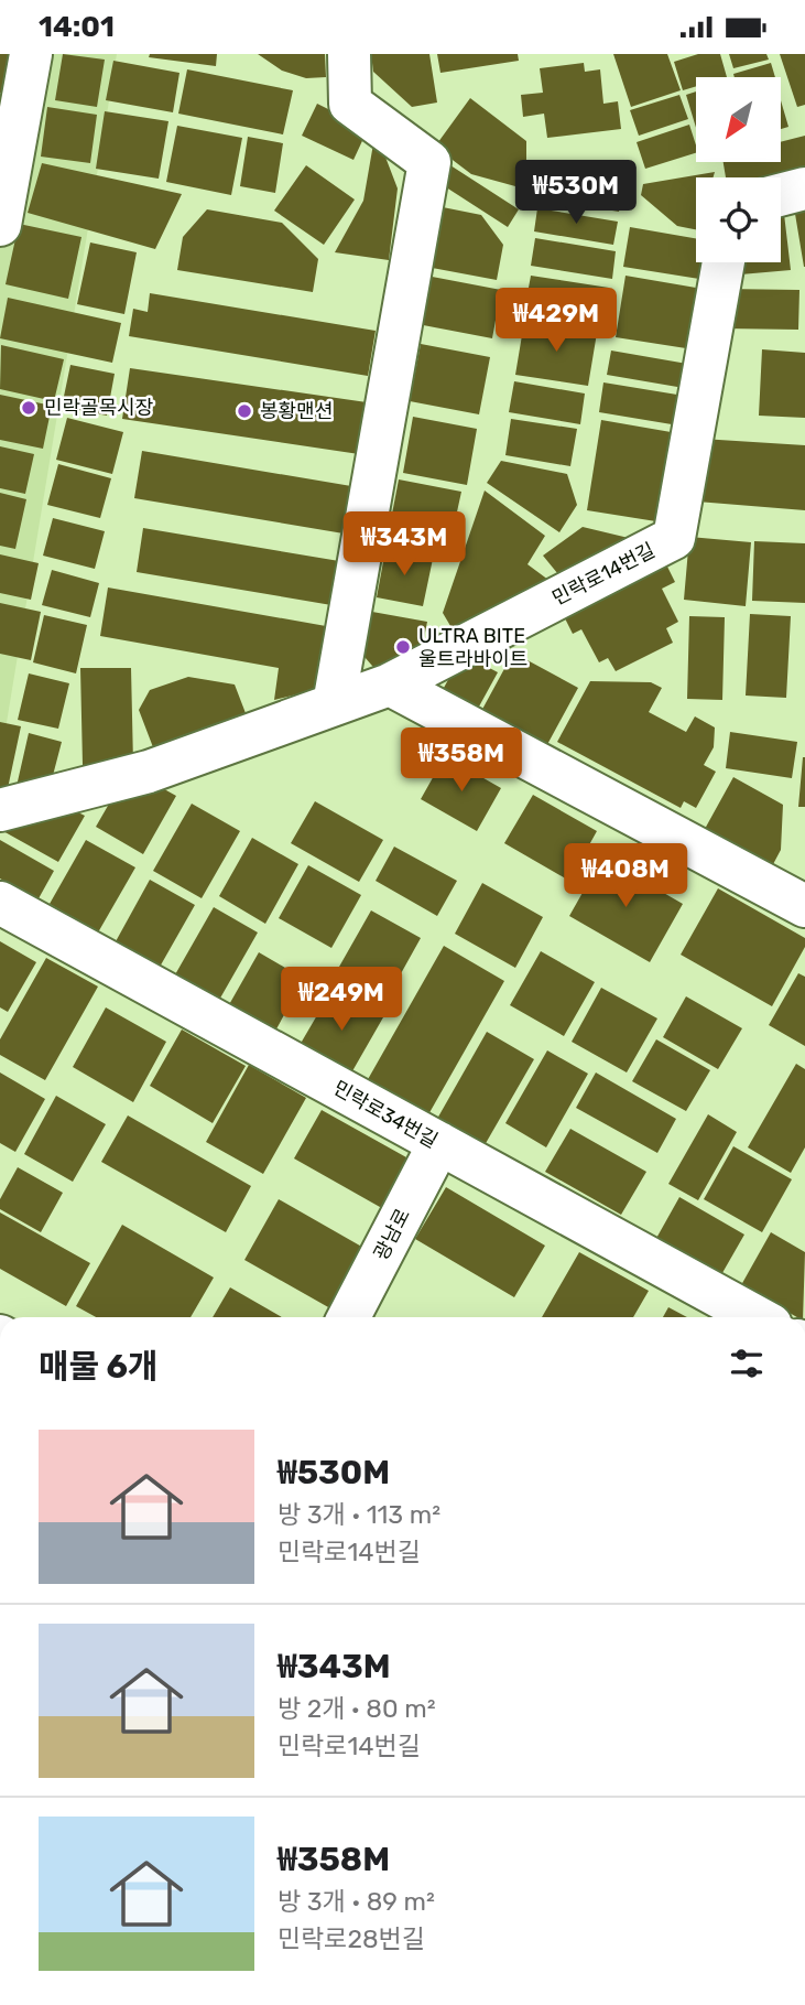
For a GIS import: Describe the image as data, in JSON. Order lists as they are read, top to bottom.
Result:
{
  "streets": {
    "street": ["민락로14번길", "민락로34번길", "광남로"]
  },
  "crossings": [
    ["민락로34번길", "광남로"]
  ],
  "places": ["민락골목시장", "봉황맨션", "ULTRA BITE 울트라바이트"],
  "north": "bottom left",
  "page": {
    "status": "14:01",
    "price": [
      "₩530M",
      "₩429M",
      "₩343M",
      "₩358M",
      "₩408M",
      "₩249M"
    ],
    "heading": "매물 6개",
    "list": [
      {
        "name": "₩530M",
        "note": "방 3개 · 113 m² · 민락로14번길"
      },
      {
        "name": "₩343M",
        "note": "방 2개 · 80 m² · 민락로14번길"
      },
      {
        "name": "₩358M",
        "note": "방 3개 · 89 m² · 민락로28번길"
      }
    ]
  }
}
